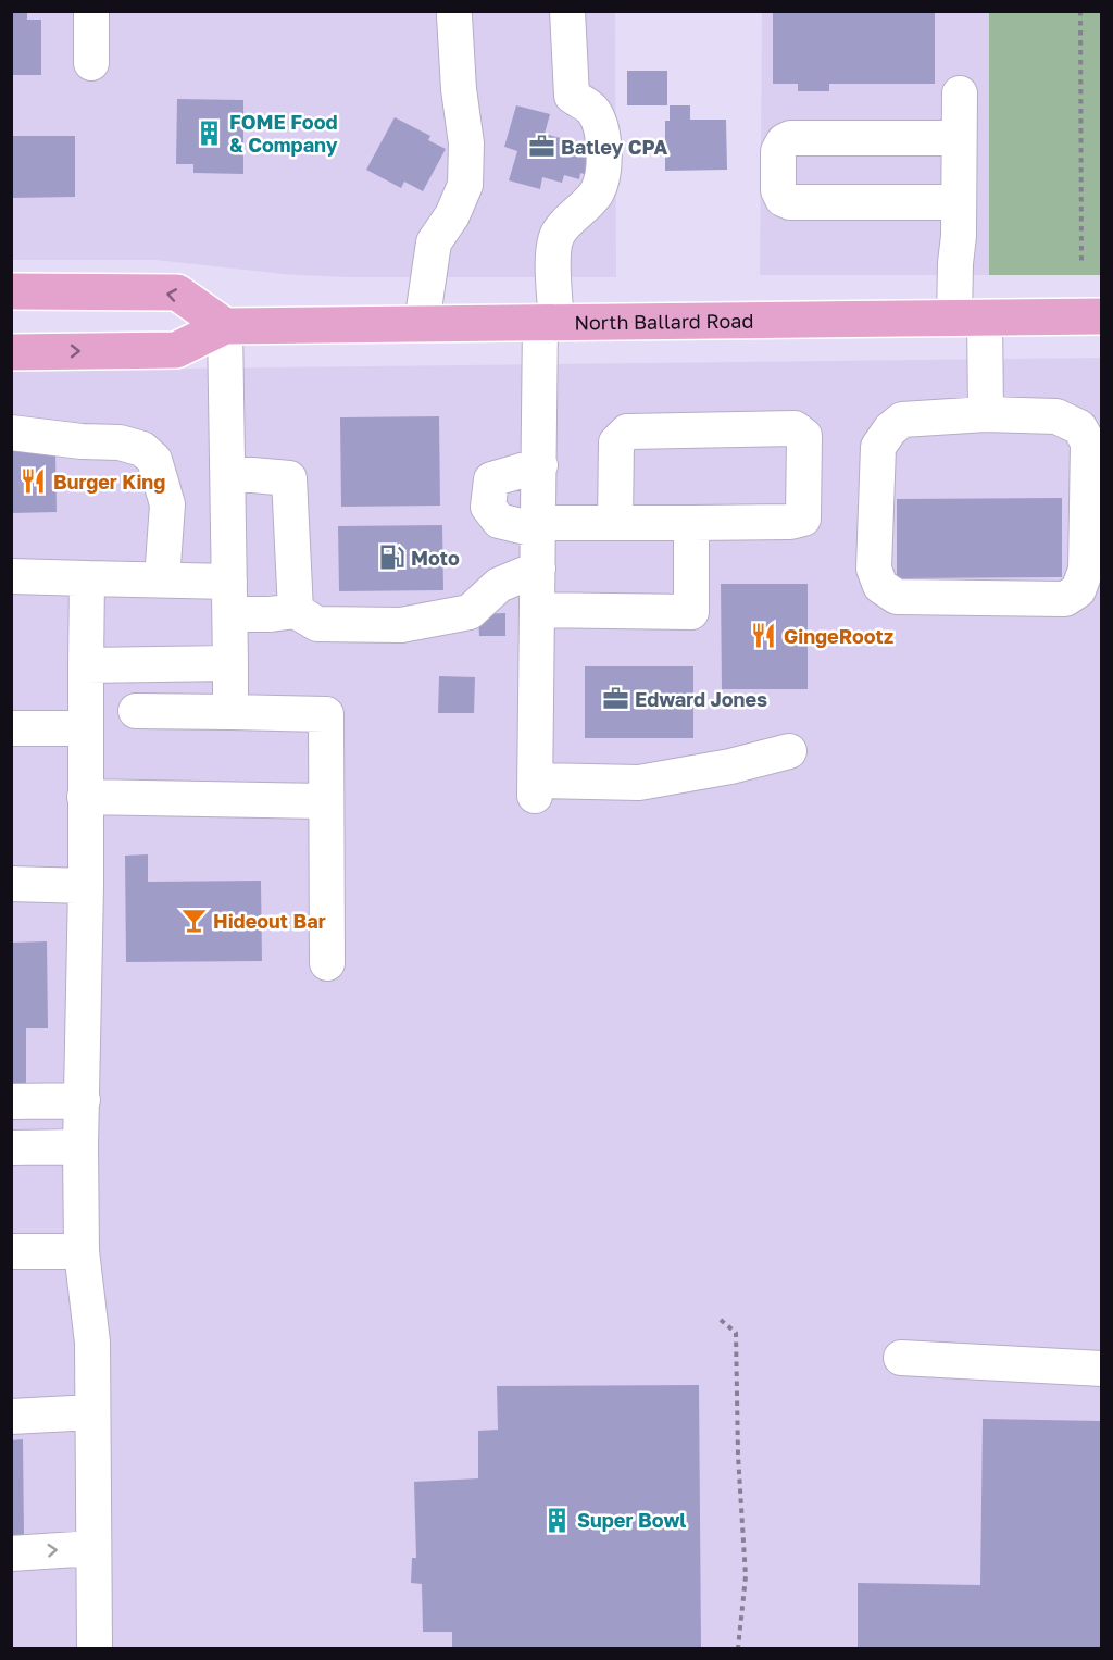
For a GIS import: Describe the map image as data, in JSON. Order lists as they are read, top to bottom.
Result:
{
  "streets": {
    "main road": ["North Ballard Road"]
  },
  "places": {
    "building": ["FOME Food & Company", "Super Bowl"],
    "office": ["Batley CPA", "Edward Jones"],
    "restaurant": ["Burger King", "GingeRootz"],
    "fuel station": ["Moto"],
    "bar": ["Hideout Bar"]
  }
}
